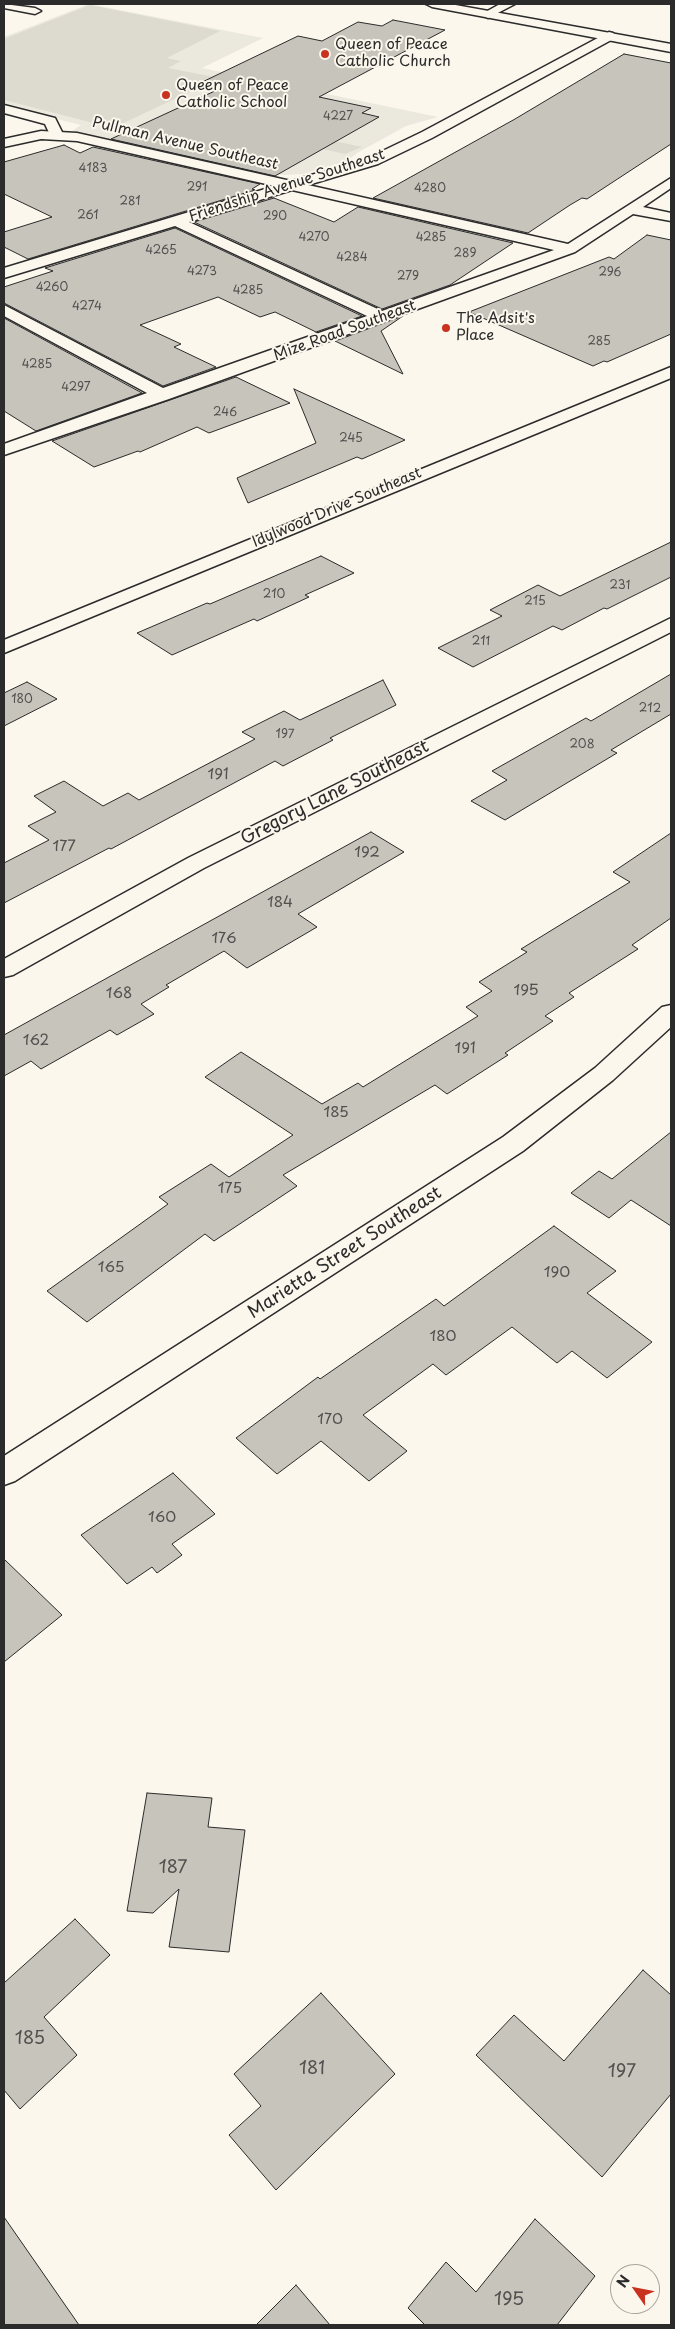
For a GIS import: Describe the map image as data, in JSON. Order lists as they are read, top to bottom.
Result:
{
  "streets": {
    "street": [
      "Pullman Avenue Southeast",
      "Friendship Avenue Southeast",
      "Mize Road Southeast",
      "Idylwood Drive Southeast",
      "Gregory Lane Southeast",
      "Marietta Street Southeast"
    ]
  },
  "crossings": [
    ["Pullman Avenue Southeast", "Friendship Avenue Southeast"],
    ["Pullman Avenue Southeast", "Mize Road Southeast"]
  ],
  "places": ["Queen of Peace Catholic Church", "Queen of Peace Catholic School", "The Adsit's Place"],
  "house_numbers": [
    "4227",
    "4183",
    "291",
    "4280",
    "281",
    "261",
    "290",
    "4270",
    "4285",
    "4265",
    "289",
    "4284",
    "4273",
    "296",
    "279",
    "4260",
    "4285",
    "4274",
    "285",
    "4285",
    "4297",
    "246",
    "245",
    "231",
    "210",
    "215",
    "211",
    "180",
    "212",
    "197",
    "208",
    "191",
    "177",
    "192",
    "184",
    "176",
    "195",
    "168",
    "162",
    "191",
    "185",
    "175",
    "165",
    "190",
    "180",
    "170",
    "160",
    "187",
    "185",
    "181",
    "197",
    "195"
  ],
  "north": "top left"
}
